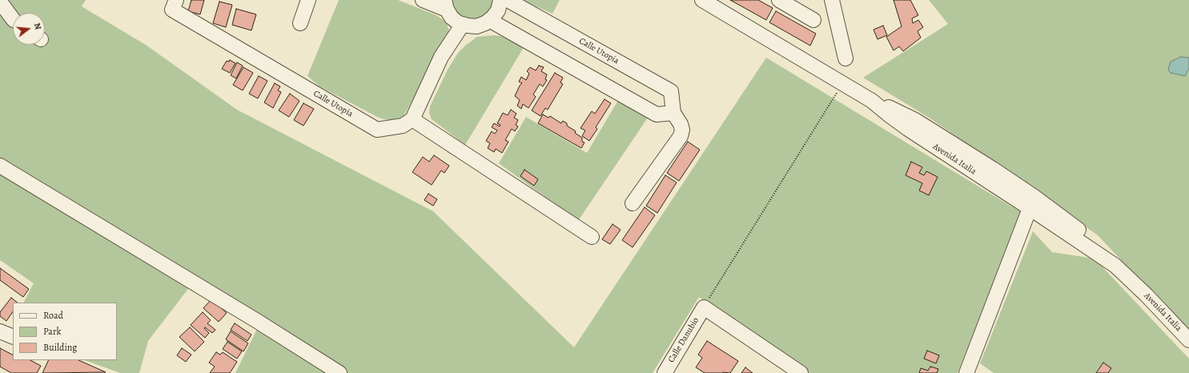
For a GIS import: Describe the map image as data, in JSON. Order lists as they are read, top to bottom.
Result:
{
  "streets": {
    "street": ["Calle Utopía", "Avenida Italia", "Calle Danubio"]
  },
  "legend": ["Road", "Park", "Building"],
  "north": "right"
}
